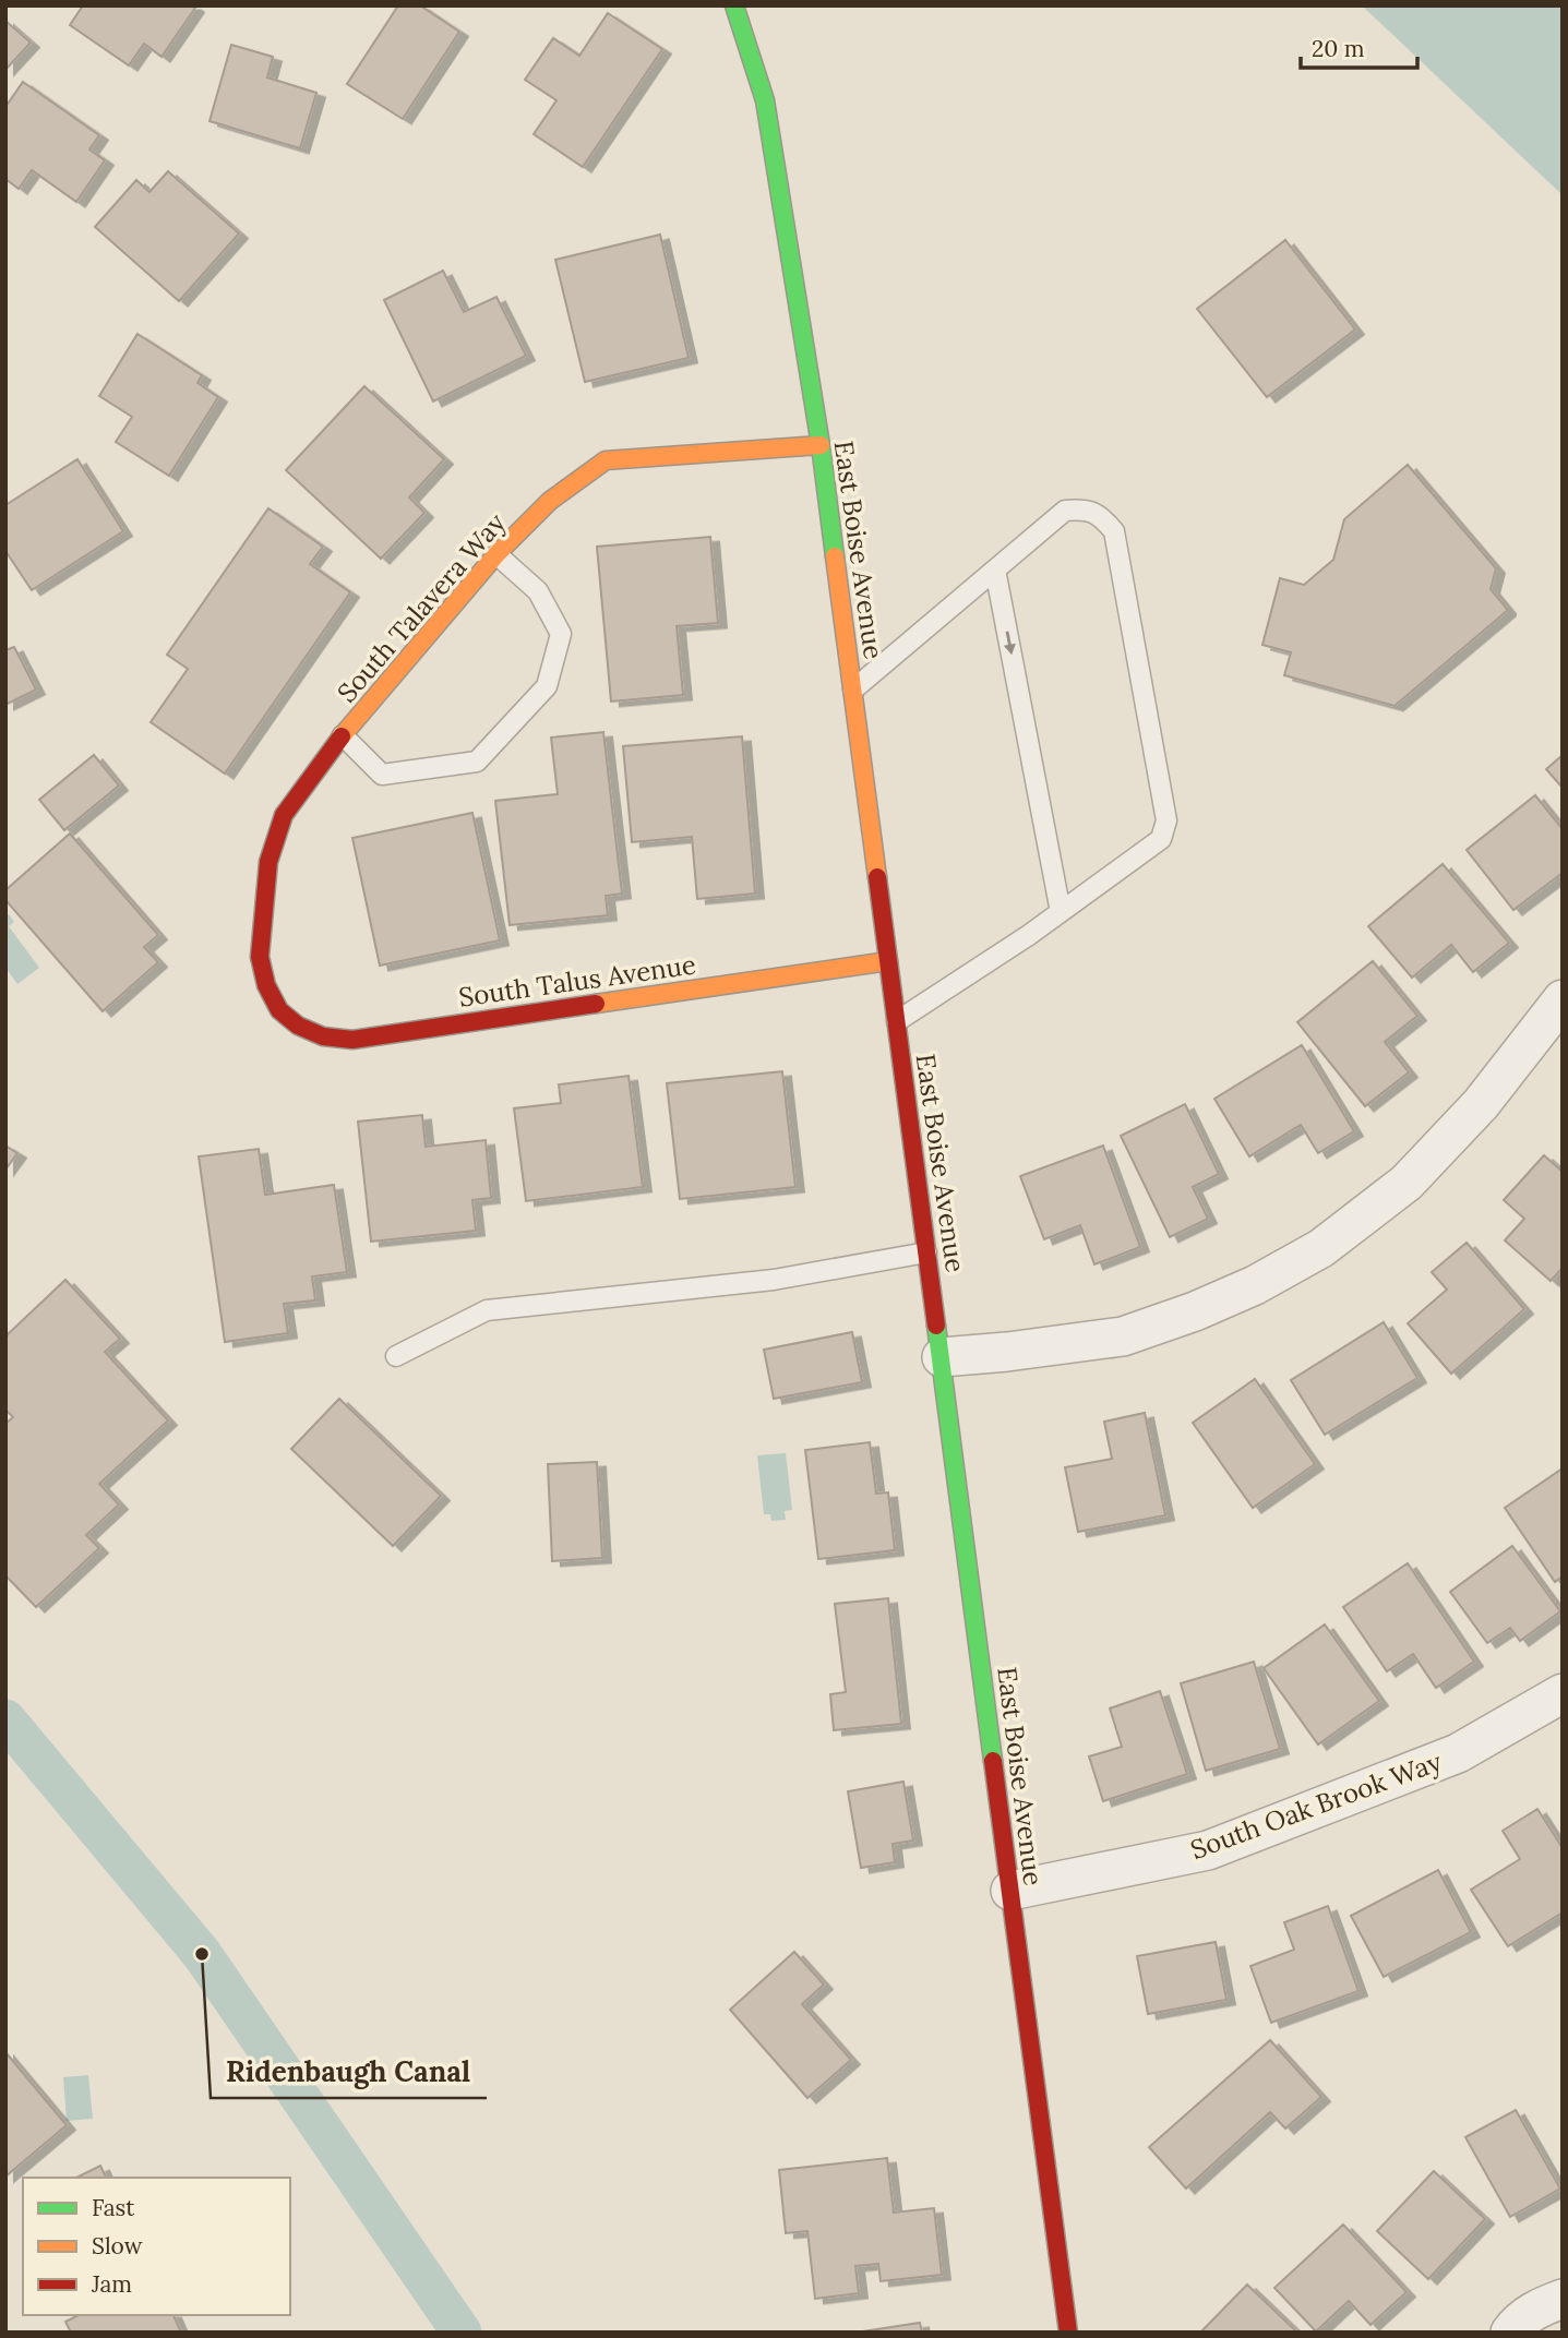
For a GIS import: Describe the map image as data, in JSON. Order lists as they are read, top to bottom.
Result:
{
  "streets": {
    "street": [
      "East Boise Avenue",
      "South Talavera Way",
      "South Talus Avenue",
      "South Oak Brook Way"
    ]
  },
  "crossings": [
    ["East Boise Avenue", "South Talavera Way"],
    ["East Boise Avenue", "South Talus Avenue"],
    ["East Boise Avenue", "South Oak Brook Way"],
    ["South Talavera Way", "South Talus Avenue"]
  ],
  "places": ["Ridenbaugh Canal"],
  "legend": ["Fast", "Slow", "Jam"],
  "scale_bar": "20 m"
}
